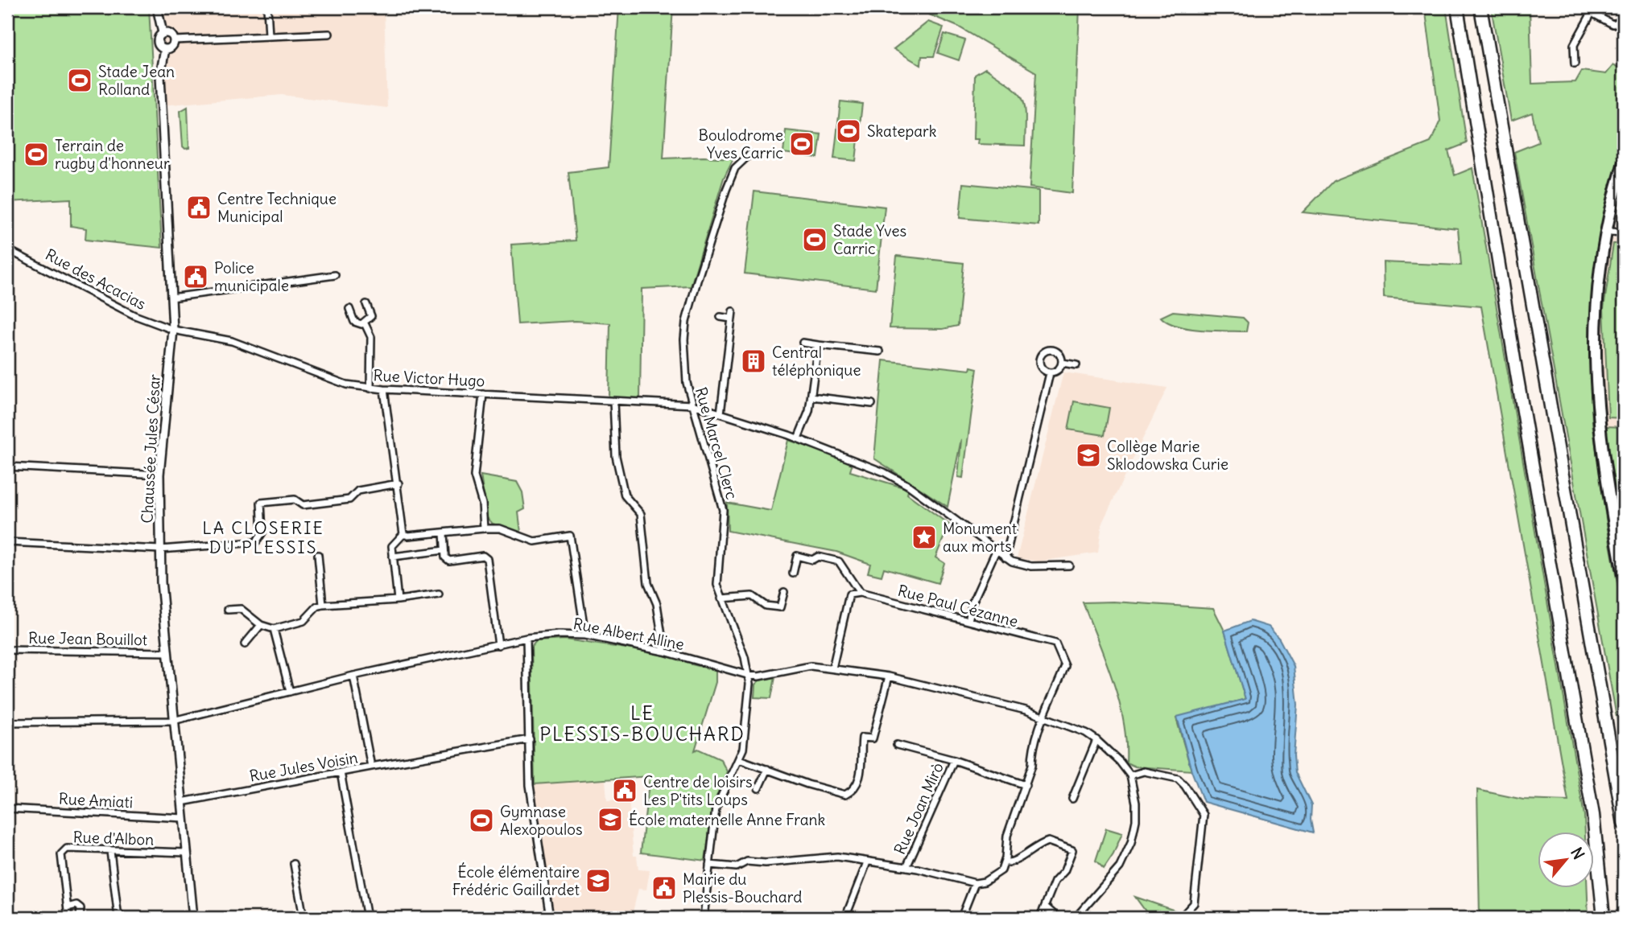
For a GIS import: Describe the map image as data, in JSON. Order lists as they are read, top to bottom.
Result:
{
  "streets": {
    "street": [
      "Rue des Acacias",
      "Rue Victor Hugo",
      "Rue Marcel Clerc",
      "Chaussée Jules César",
      "Rue Paul Cézanne",
      "Rue Albert Alline",
      "Rue Jean Bouillot",
      "Rue Jules Voisin",
      "Rue Amiati",
      "Rue Joan Mirò",
      "Rue d'Albon"
    ]
  },
  "crossings": [
    ["Rue des Acacias", "Rue Victor Hugo"],
    ["Rue des Acacias", "Chaussée Jules César"],
    ["Rue Victor Hugo", "Rue Marcel Clerc"],
    ["Rue Victor Hugo", "Chaussée Jules César"],
    ["Rue Marcel Clerc", "Rue Albert Alline"],
    ["Chaussée Jules César", "Rue Albert Alline"],
    ["Chaussée Jules César", "Rue Jean Bouillot"],
    ["Chaussée Jules César", "Rue Jules Voisin"],
    ["Chaussée Jules César", "Rue Amiati"],
    ["Chaussée Jules César", "Rue d'Albon"],
    ["Rue Paul Cézanne", "Rue Albert Alline"],
    ["Rue Albert Alline", "Rue Jules Voisin"]
  ],
  "districts": ["LA CLOSERIE DU PLESSIS", "LE PLESSIS-BOUCHARD"],
  "places": {
    "sports": [
      "Stade Jean Rolland",
      "Skatepark",
      "Boulodrome Yves Carric",
      "Terrain de rugby d'honneur",
      "Stade Yves Carric",
      "Gymnase Alexopoulos"
    ],
    "public building": [
      "Centre Technique Municipal",
      "Police municipale",
      "Centre de loisirs Les P'tits Loups",
      "Mairie du Plessis-Bouchard"
    ],
    "building": ["Central téléphonique"],
    "school or university": ["Collège Marie Sklodowska Curie", "École maternelle Anne Frank", "École élémentaire Frédéric Gaillardet"],
    "place": ["Monument aux morts"]
  },
  "north": "top right"
}
